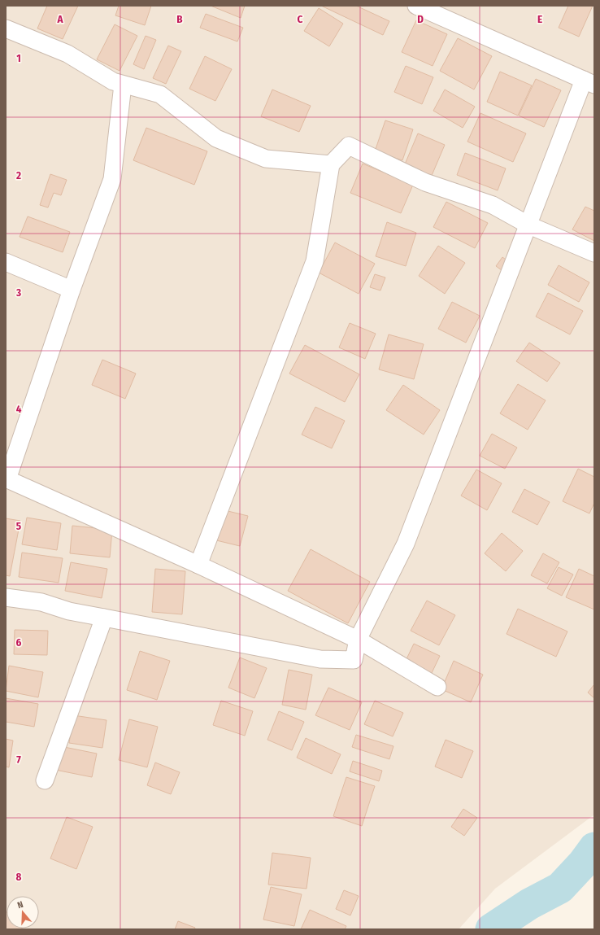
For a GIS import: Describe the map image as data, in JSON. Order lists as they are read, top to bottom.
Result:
{
  "north": "top",
  "grid": {
    "columns": [
      "A",
      "B",
      "C",
      "D",
      "E"
    ],
    "rows": [
      "1",
      "2",
      "3",
      "4",
      "5",
      "6",
      "7",
      "8"
    ]
  }
}
